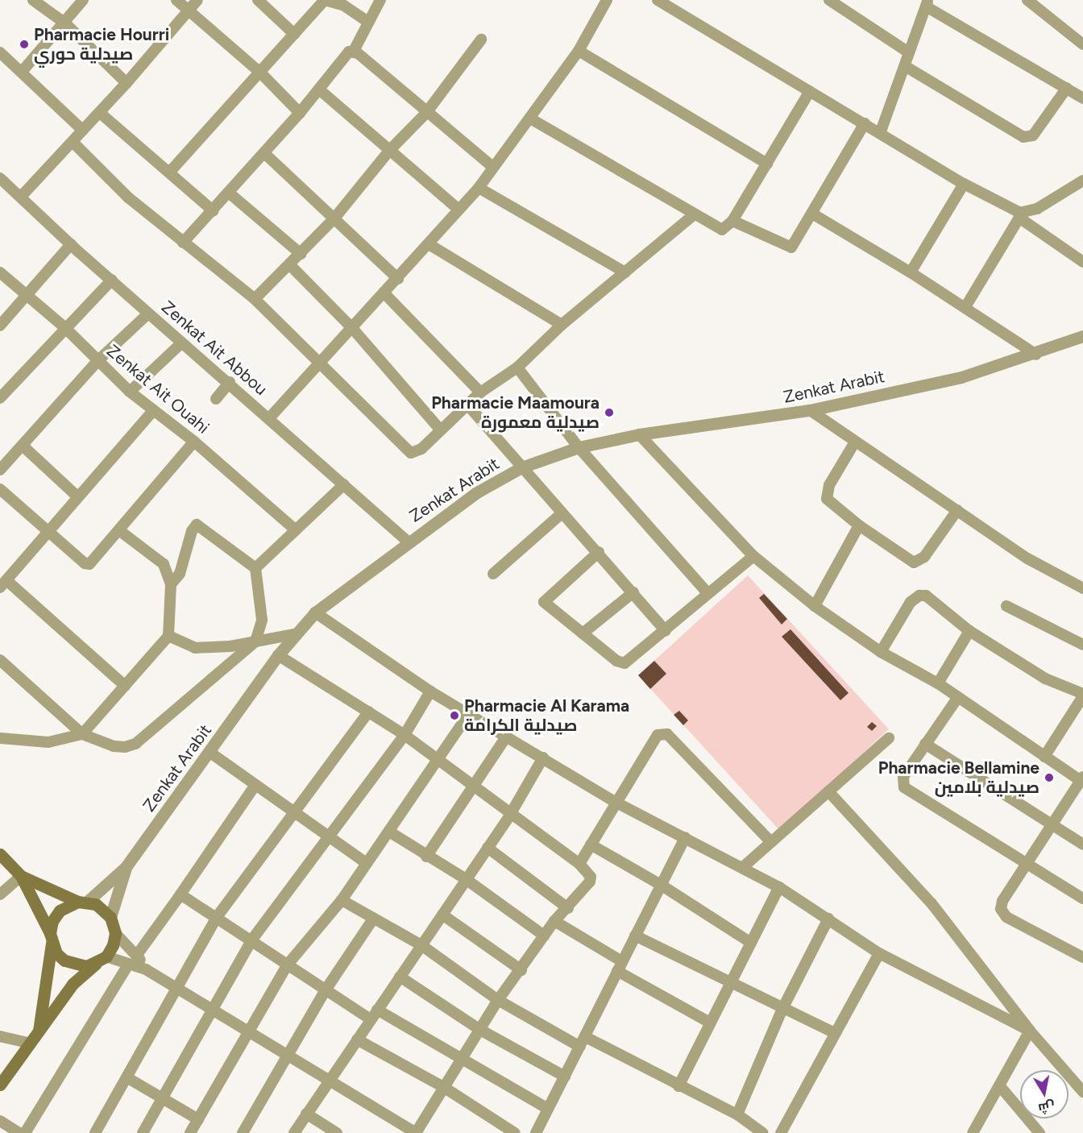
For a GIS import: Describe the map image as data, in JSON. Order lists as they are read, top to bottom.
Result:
{
  "streets": {
    "street": ["Zenkat Ait Abbou", "Zenkat Arabit", "Zenkat Ait Ouahi"]
  },
  "crossings": [
    ["Zenkat Ait Abbou", "Zenkat Arabit"]
  ],
  "places": [
    "Pharmacie Hourri صيدلية حوري",
    "Pharmacie Maamoura صيدلية معمورة",
    "Pharmacie Al Karama صيدلية الكرامة",
    "Pharmacie Bellamine صيدلية بلامين"
  ],
  "north": "bottom"
}
